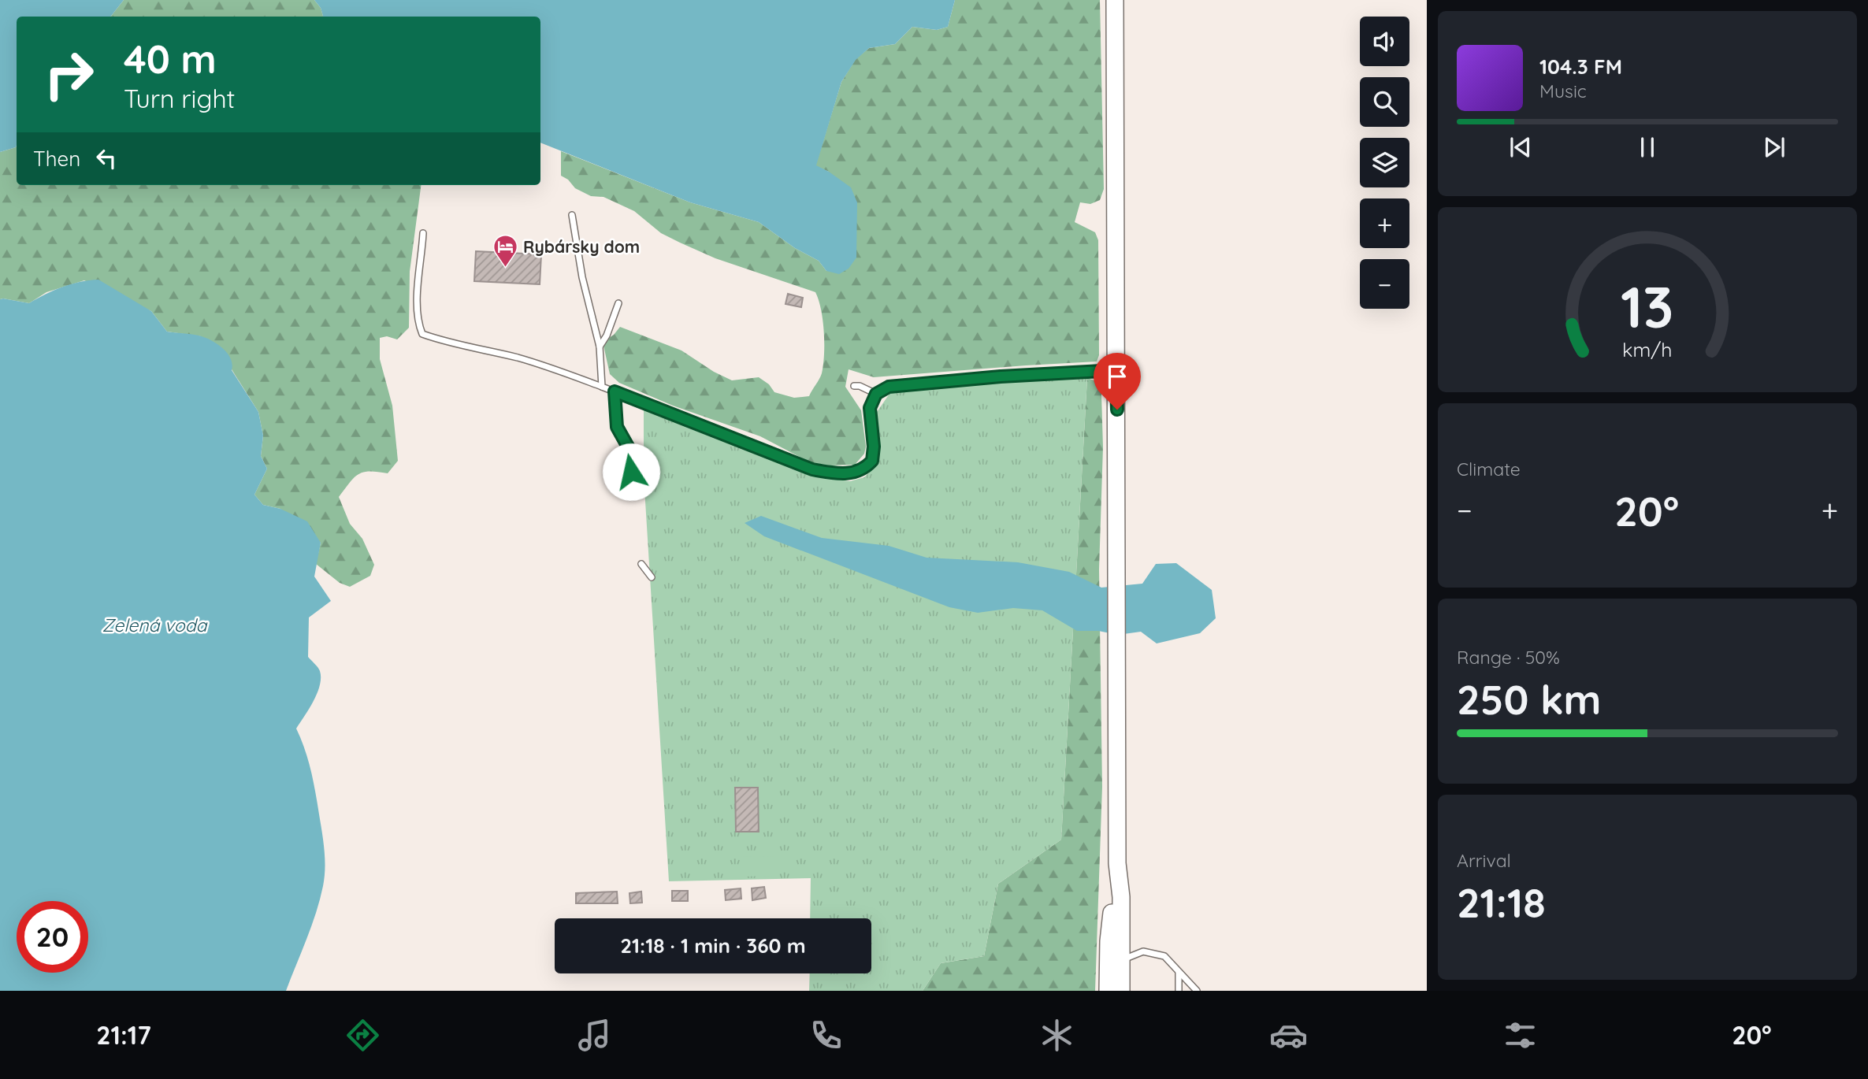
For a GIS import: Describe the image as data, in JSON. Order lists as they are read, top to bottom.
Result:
{
  "water": ["Zelená voda"],
  "places": {
    "hotel": ["Rybársky dom"]
  },
  "page": {
    "map_buttons": ["+", "−"],
    "turn": ["40 m", "Turn right"],
    "song": ["104.3 FM", "Music"],
    "then": "Then",
    "tile": [
      "Climate",
      ["Range · 50%", "250 km"],
      ["Arrival", "21:18"]
    ],
    "heat": ["−", "20°", "+"],
    "limit": "20",
    "trip": "21:18 · 1 min · 360 m",
    "tabs": ["21:17", "20°"],
    "gauge": ["13", "km/h"]
  }
}
